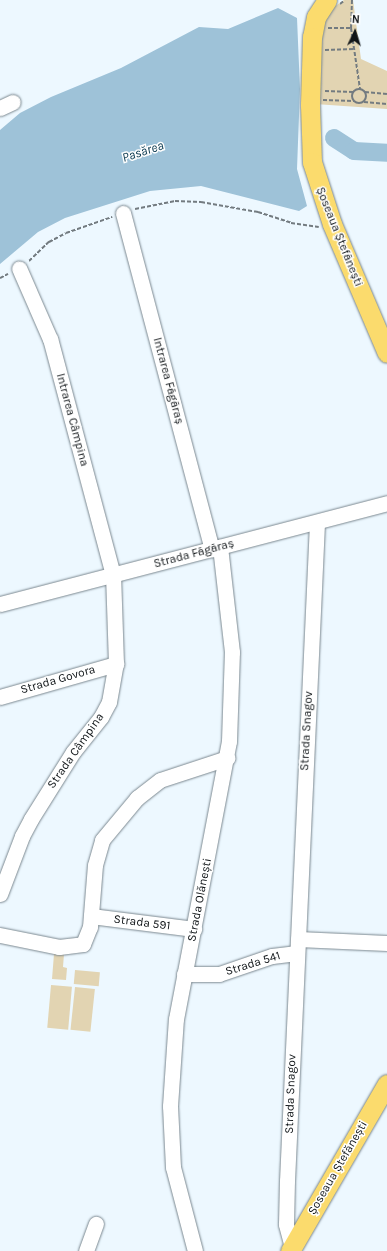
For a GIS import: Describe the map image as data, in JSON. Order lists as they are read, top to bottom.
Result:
{
  "streets": {
    "main road": ["Șoseaua Ștefănești"],
    "street": [
      "Intrarea Făgăraș",
      "Intrarea Câmpina",
      "Strada Făgăraș",
      "Strada Govora",
      "Strada Snagov",
      "Strada Câmpina",
      "Strada Olănești",
      "Strada 591",
      "Strada 541"
    ]
  },
  "crossings": [
    ["Șoseaua Ștefănești", "Strada Snagov"],
    ["Intrarea Făgăraș", "Strada Făgăraș"],
    ["Intrarea Făgăraș", "Strada Olănești"],
    ["Intrarea Câmpina", "Strada Făgăraș"],
    ["Intrarea Câmpina", "Strada Câmpina"],
    ["Strada Făgăraș", "Strada Snagov"],
    ["Strada Făgăraș", "Strada Câmpina"],
    ["Strada Făgăraș", "Strada Olănești"],
    ["Strada Govora", "Strada Câmpina"],
    ["Strada Snagov", "Strada 541"],
    ["Strada Olănești", "Strada 591"],
    ["Strada Olănești", "Strada 541"]
  ],
  "water": ["Pasărea"],
  "north": "top"
}
